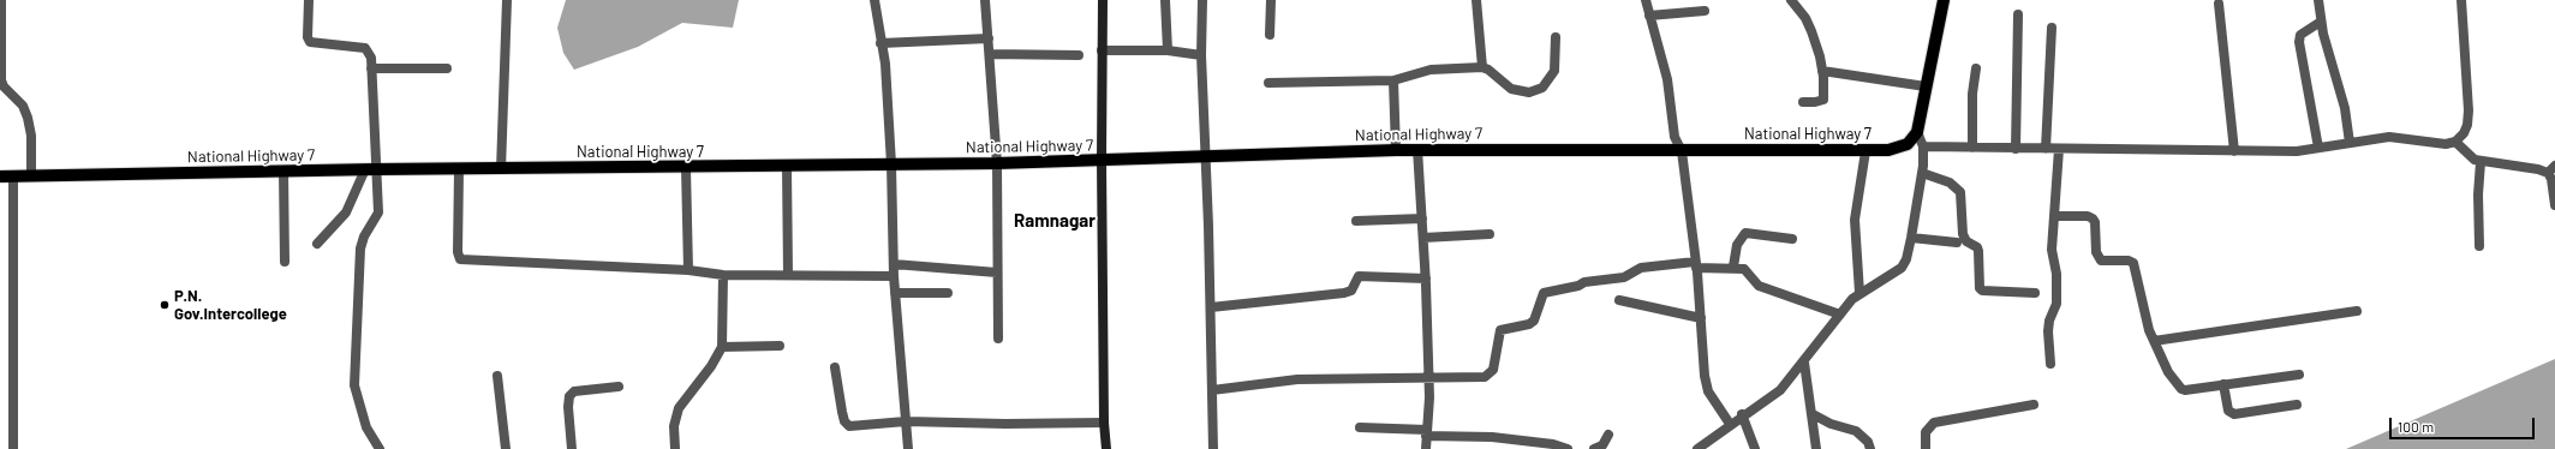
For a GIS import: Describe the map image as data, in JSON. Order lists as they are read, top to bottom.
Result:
{
  "streets": {
    "main road": ["National Highway 7"]
  },
  "districts": ["Ramnagar"],
  "places": ["P.N. Gov.Intercollege"],
  "scale_bar": "100 m"
}
